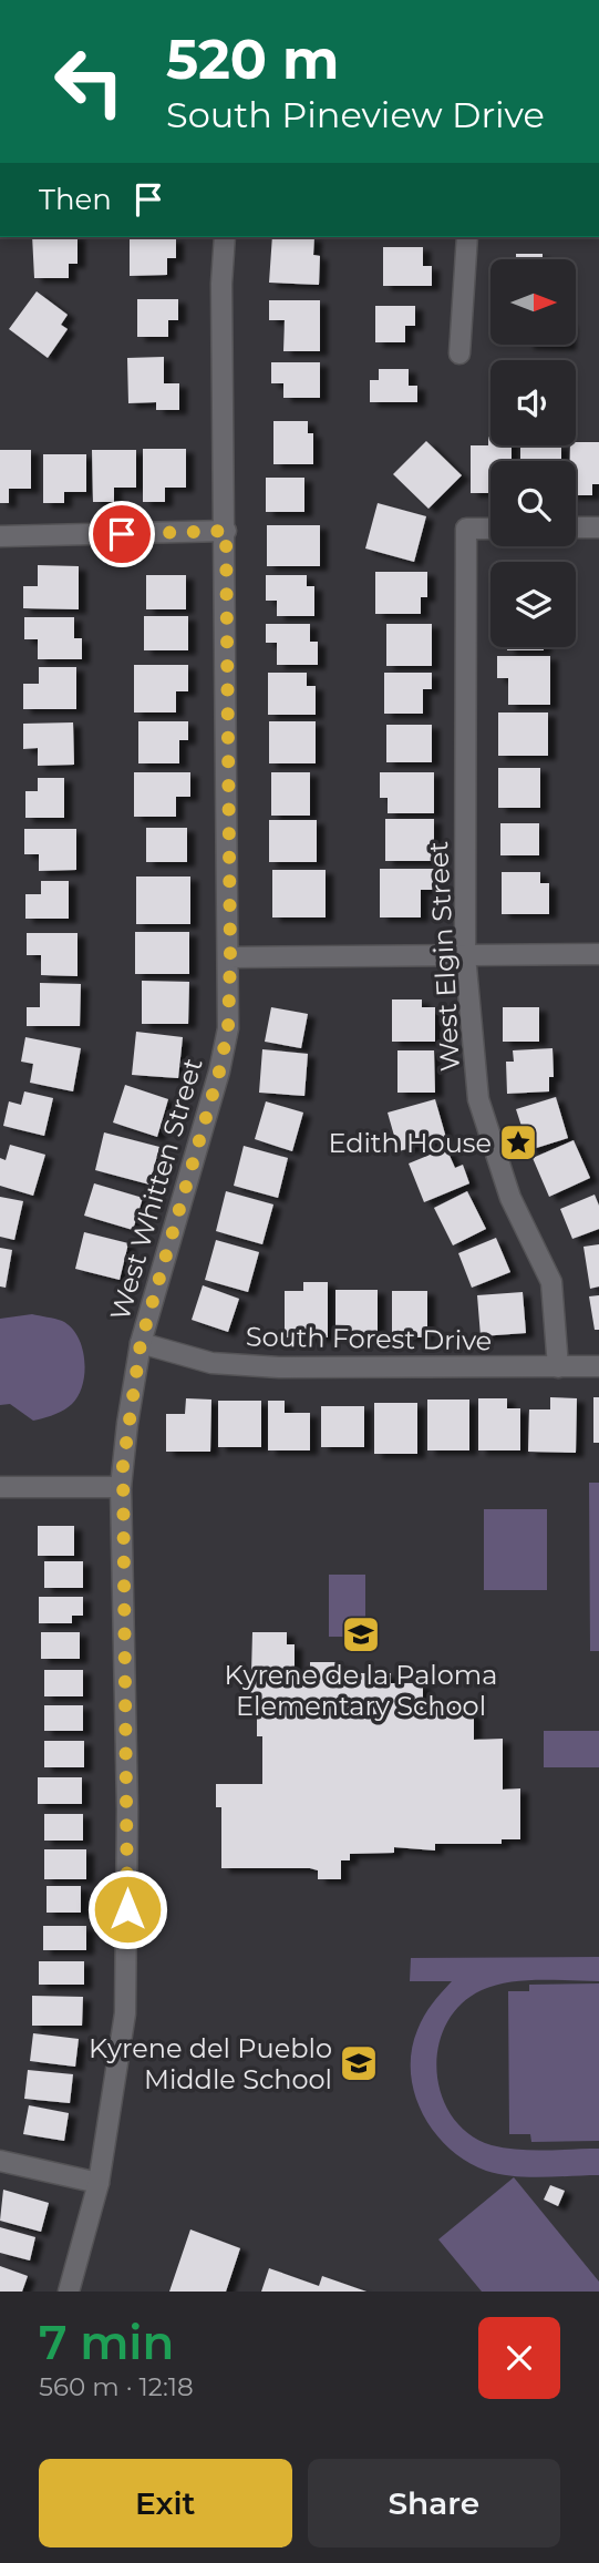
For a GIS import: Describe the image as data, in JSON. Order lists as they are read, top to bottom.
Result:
{
  "streets": {
    "street": ["West Elgin Street", "West Whitten Street", "South Forest Drive"]
  },
  "crossings": [
    ["West Elgin Street", "South Forest Drive"],
    ["West Whitten Street", "South Forest Drive"]
  ],
  "places": {
    "place": ["Edith House"],
    "school or university": ["Kyrene de la Paloma Elementary School", "Kyrene del Pueblo Middle School"]
  },
  "north": "right",
  "page": {
    "turn": ["520 m", "South Pineview Drive"],
    "then": "Then",
    "heading": ["7 min", "560 m · 12:18"],
    "buttons": ["Exit", "Share"]
  }
}
